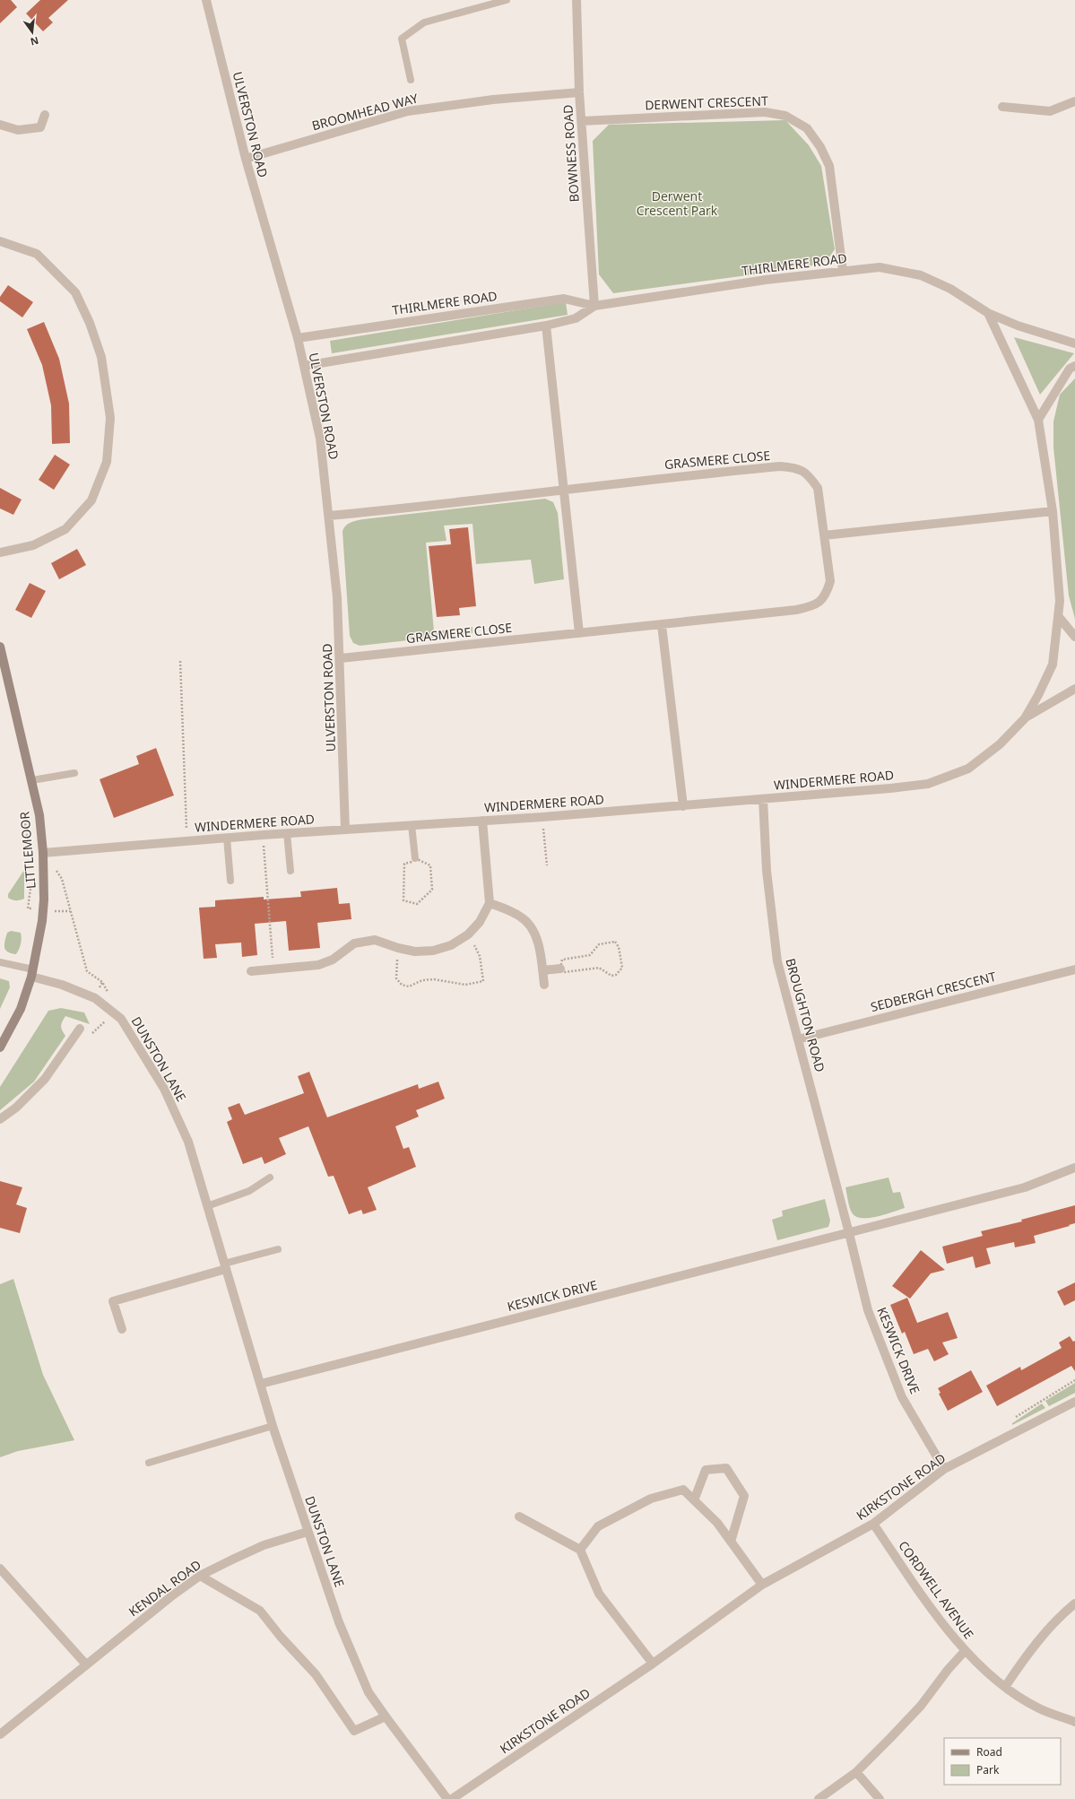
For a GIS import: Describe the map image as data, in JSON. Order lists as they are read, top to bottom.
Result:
{
  "streets": {
    "main road": ["LITTLEMOOR"],
    "street": [
      "DERWENT CRESCENT",
      "BROOMHEAD WAY",
      "ULVERSTON ROAD",
      "BOWNESS ROAD",
      "THIRLMERE ROAD",
      "GRASMERE CLOSE",
      "WINDERMERE ROAD",
      "SEDBERGH CRESCENT",
      "BROUGHTON ROAD",
      "DUNSTON LANE",
      "KESWICK DRIVE",
      "KIRKSTONE ROAD",
      "KENDAL ROAD",
      "CORDWELL AVENUE"
    ]
  },
  "crossings": [
    ["DERWENT CRESCENT", "BOWNESS ROAD"],
    ["DERWENT CRESCENT", "THIRLMERE ROAD"],
    ["BROOMHEAD WAY", "ULVERSTON ROAD"],
    ["BROOMHEAD WAY", "BOWNESS ROAD"],
    ["ULVERSTON ROAD", "THIRLMERE ROAD"],
    ["ULVERSTON ROAD", "GRASMERE CLOSE"],
    ["ULVERSTON ROAD", "WINDERMERE ROAD"],
    ["BOWNESS ROAD", "THIRLMERE ROAD"],
    ["WINDERMERE ROAD", "LITTLEMOOR"],
    ["WINDERMERE ROAD", "BROUGHTON ROAD"],
    ["LITTLEMOOR", "DUNSTON LANE"],
    ["SEDBERGH CRESCENT", "BROUGHTON ROAD"],
    ["BROUGHTON ROAD", "KESWICK DRIVE"],
    ["DUNSTON LANE", "KESWICK DRIVE"],
    ["DUNSTON LANE", "KENDAL ROAD"],
    ["KESWICK DRIVE", "KIRKSTONE ROAD"],
    ["KIRKSTONE ROAD", "CORDWELL AVENUE"]
  ],
  "parks": ["Derwent Crescent Park"],
  "legend": ["Road", "Park"],
  "north": "bottom"
}
